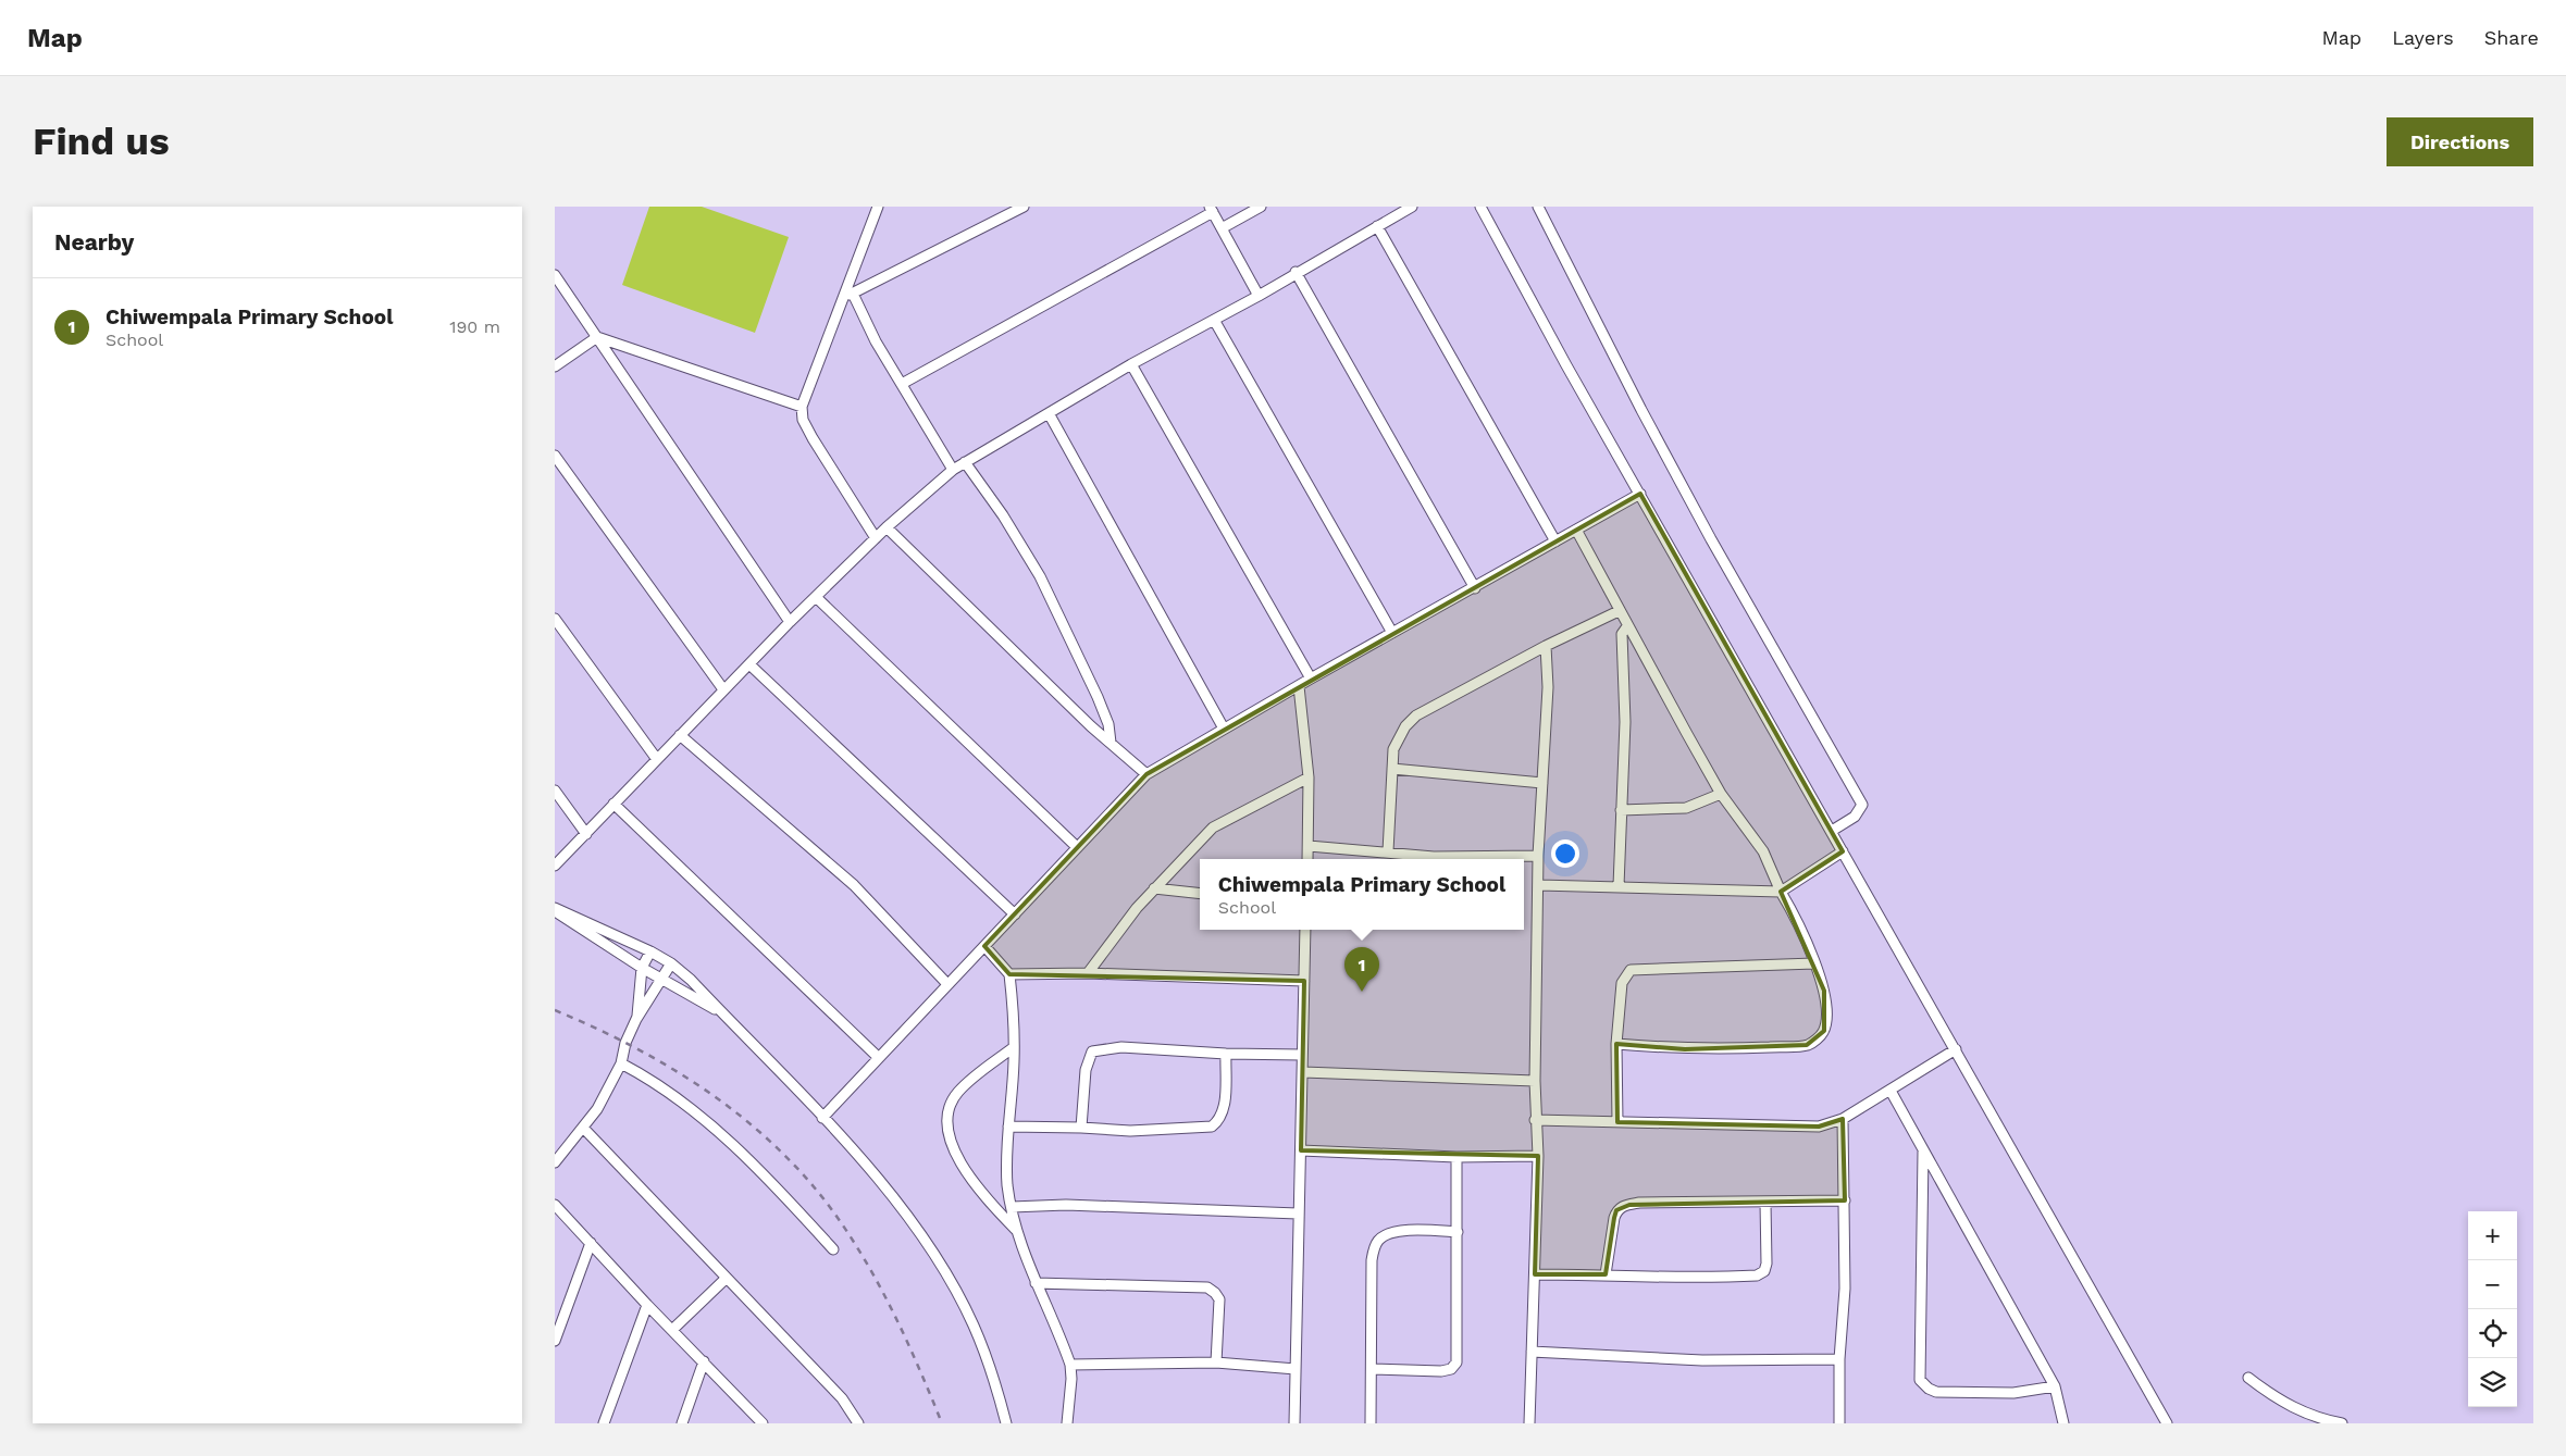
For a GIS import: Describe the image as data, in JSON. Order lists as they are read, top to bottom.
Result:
{
  "page": {
    "header": "Map",
    "nav": ["Map", "Layers", "Share"],
    "buttons": "Directions",
    "title": "Find us",
    "heading": "Nearby",
    "list": [
      {
        "mark": "1",
        "name": "Chiwempala Primary School",
        "note": "School",
        "value": "190 m"
      }
    ],
    "popup": ["Chiwempala Primary School", "School"],
    "pins": "1",
    "map_buttons": ["+", "−"]
  }
}
